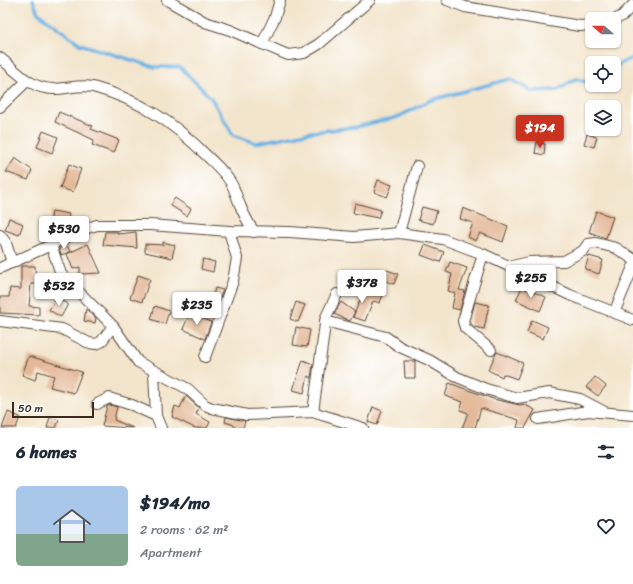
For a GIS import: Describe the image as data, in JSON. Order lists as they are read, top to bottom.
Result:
{
  "scale_bar": "50 m",
  "north": "left",
  "page": {
    "price": [
      "$194",
      "$530",
      "$255",
      "$378",
      "$532",
      "$235"
    ],
    "scale": "50 m",
    "heading": "6 homes",
    "list": [
      {
        "name": "$194/mo",
        "note": "2 rooms · 62 m² · Apartment"
      }
    ]
  }
}
